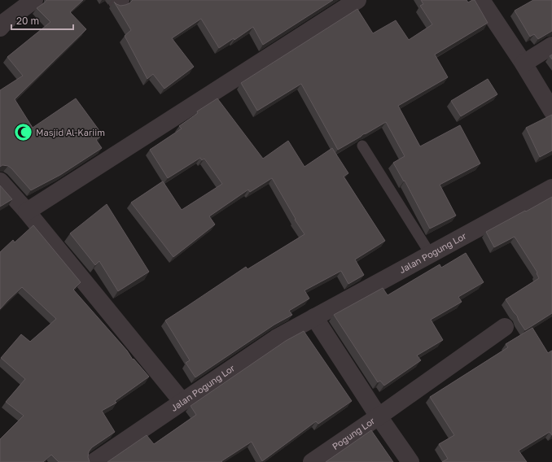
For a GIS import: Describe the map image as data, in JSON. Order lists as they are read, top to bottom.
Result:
{
  "streets": {
    "street": ["Jalan Pogung Lor", "Pogung Lor"]
  },
  "places": {
    "mosque": ["Masjid Al-Kariim"]
  },
  "scale_bar": "20 m"
}
